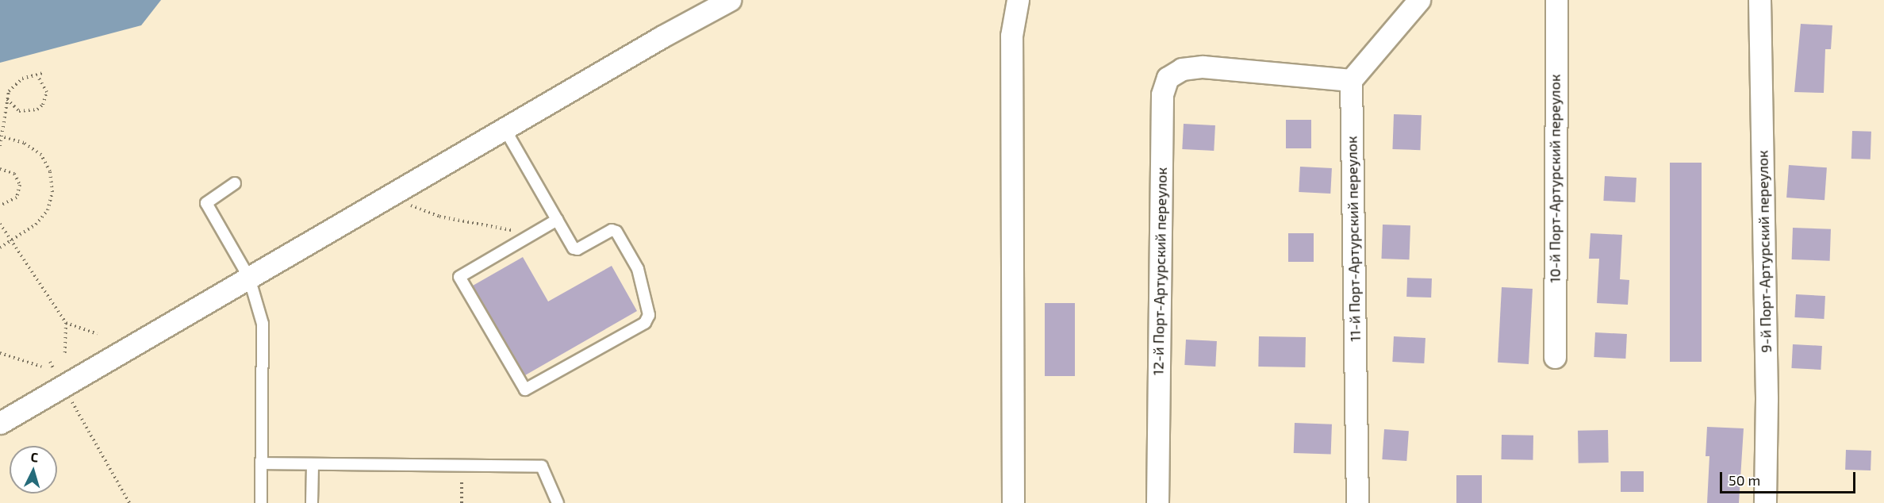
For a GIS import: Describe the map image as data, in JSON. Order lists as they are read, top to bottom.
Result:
{
  "streets": {
    "street": [
      "10-й Порт-Артурский переулок",
      "11-й Порт-Артурский переулок",
      "9-й Порт-Артурский переулок",
      "12-й Порт-Артурский переулок"
    ]
  },
  "crossings": [
    ["11-й Порт-Артурский переулок", "12-й Порт-Артурский переулок"]
  ],
  "scale_bar": "50 m",
  "north": "top"
}
